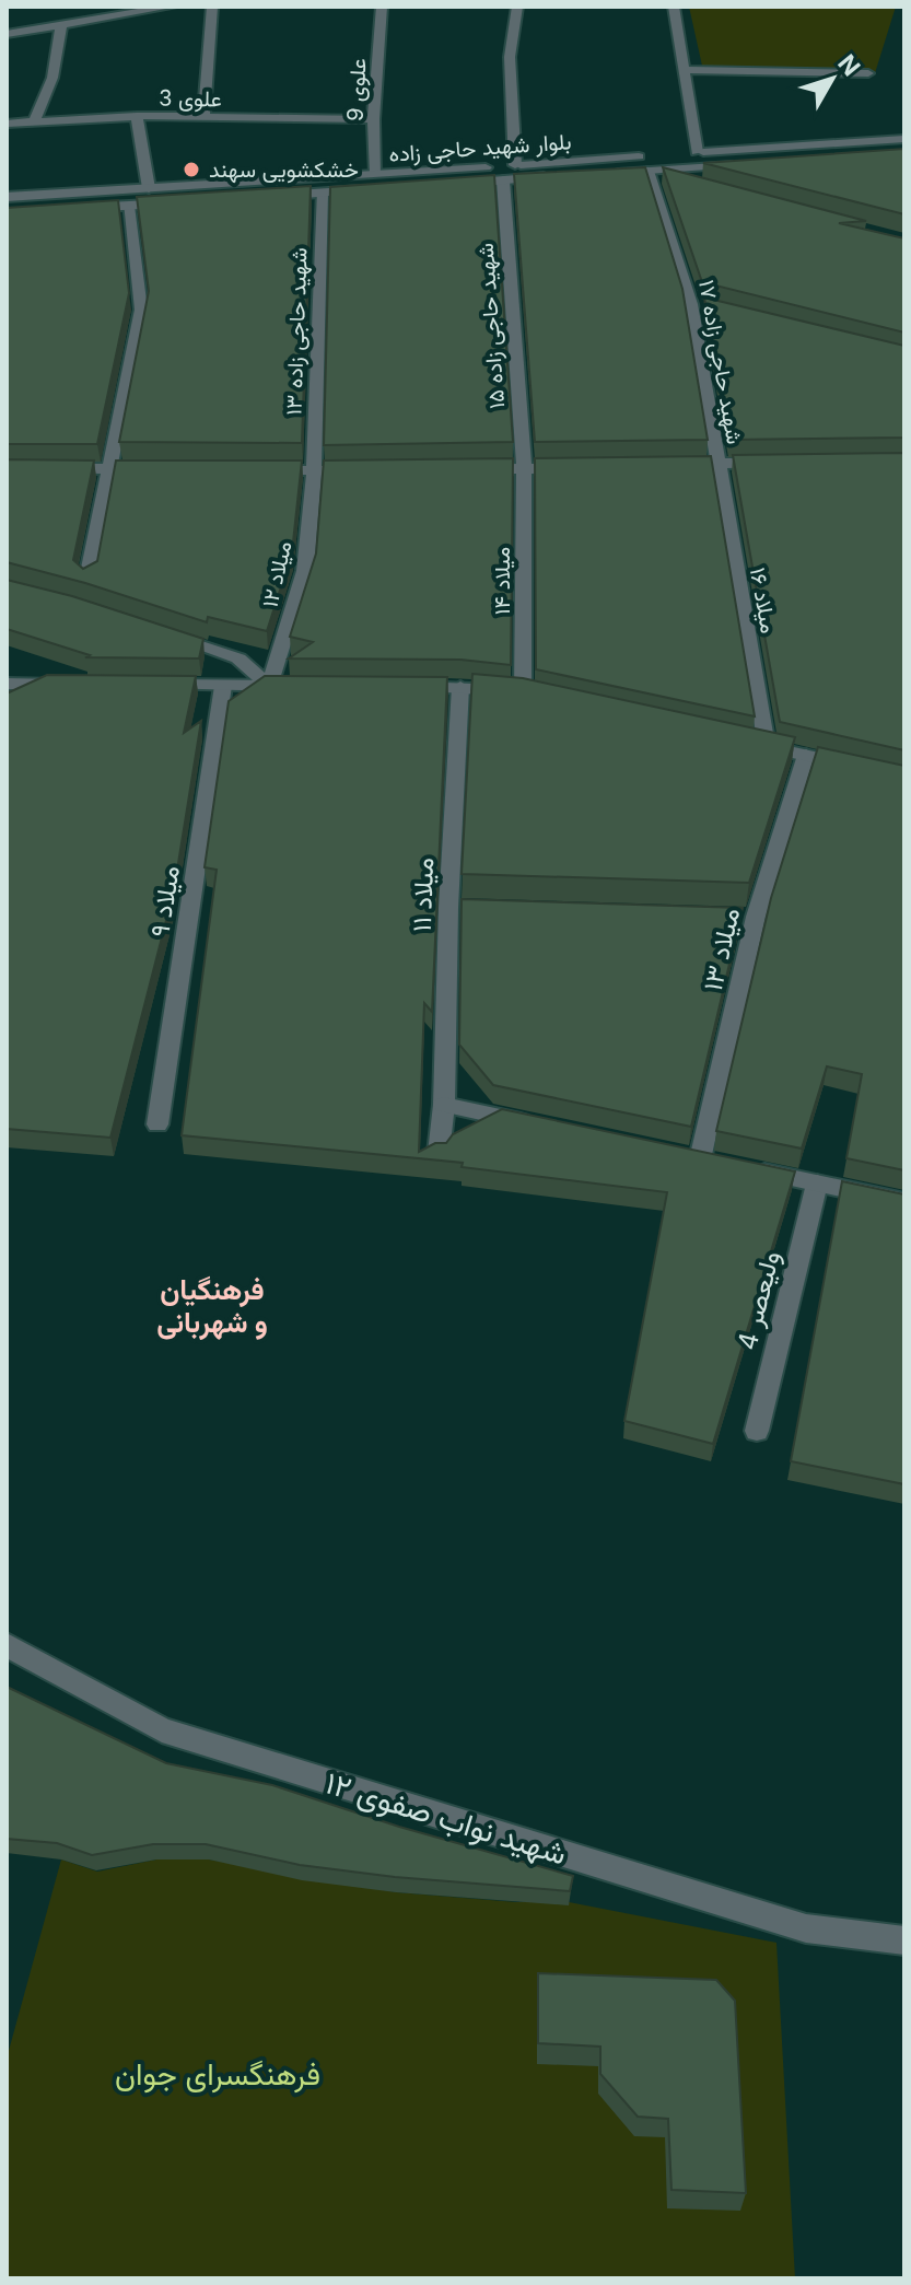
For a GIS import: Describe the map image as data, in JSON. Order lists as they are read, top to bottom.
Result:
{
  "streets": {
    "street": [
      "علوی 9",
      "علوی 3",
      "بلوار شهید حاجی زاده",
      "شهید حاجی زاده ۱۵",
      "شهید حاجی زاده ۱۳",
      "شهید حاجی زاده ۱۷",
      "میلاد ۱۲",
      "میلاد ۱۴",
      "میلاد ۱۶",
      "میلاد ۱۱",
      "میلاد ۹",
      "میلاد ۱۳",
      "ولیعصر 4",
      "شهید نواب صفوی ۱۲"
    ]
  },
  "crossings": [
    ["علوی 9", "علوی 3"],
    ["علوی 9", "بلوار شهید حاجی زاده"],
    ["بلوار شهید حاجی زاده", "شهید حاجی زاده ۱۵"],
    ["بلوار شهید حاجی زاده", "شهید حاجی زاده ۱۳"],
    ["بلوار شهید حاجی زاده", "شهید حاجی زاده ۱۷"],
    ["شهید حاجی زاده ۱۵", "میلاد ۱۴"],
    ["شهید حاجی زاده ۱۳", "میلاد ۱۲"],
    ["شهید حاجی زاده ۱۷", "میلاد ۱۶"],
    ["میلاد ۱۴", "میلاد ۱۱"],
    ["میلاد ۱۶", "میلاد ۱۳"]
  ],
  "districts": ["فرهنگیان و شهربانی"],
  "parks": ["فرهنگسرای جوان"],
  "places": ["خشکشویی سهند"],
  "north": "top right"
}
